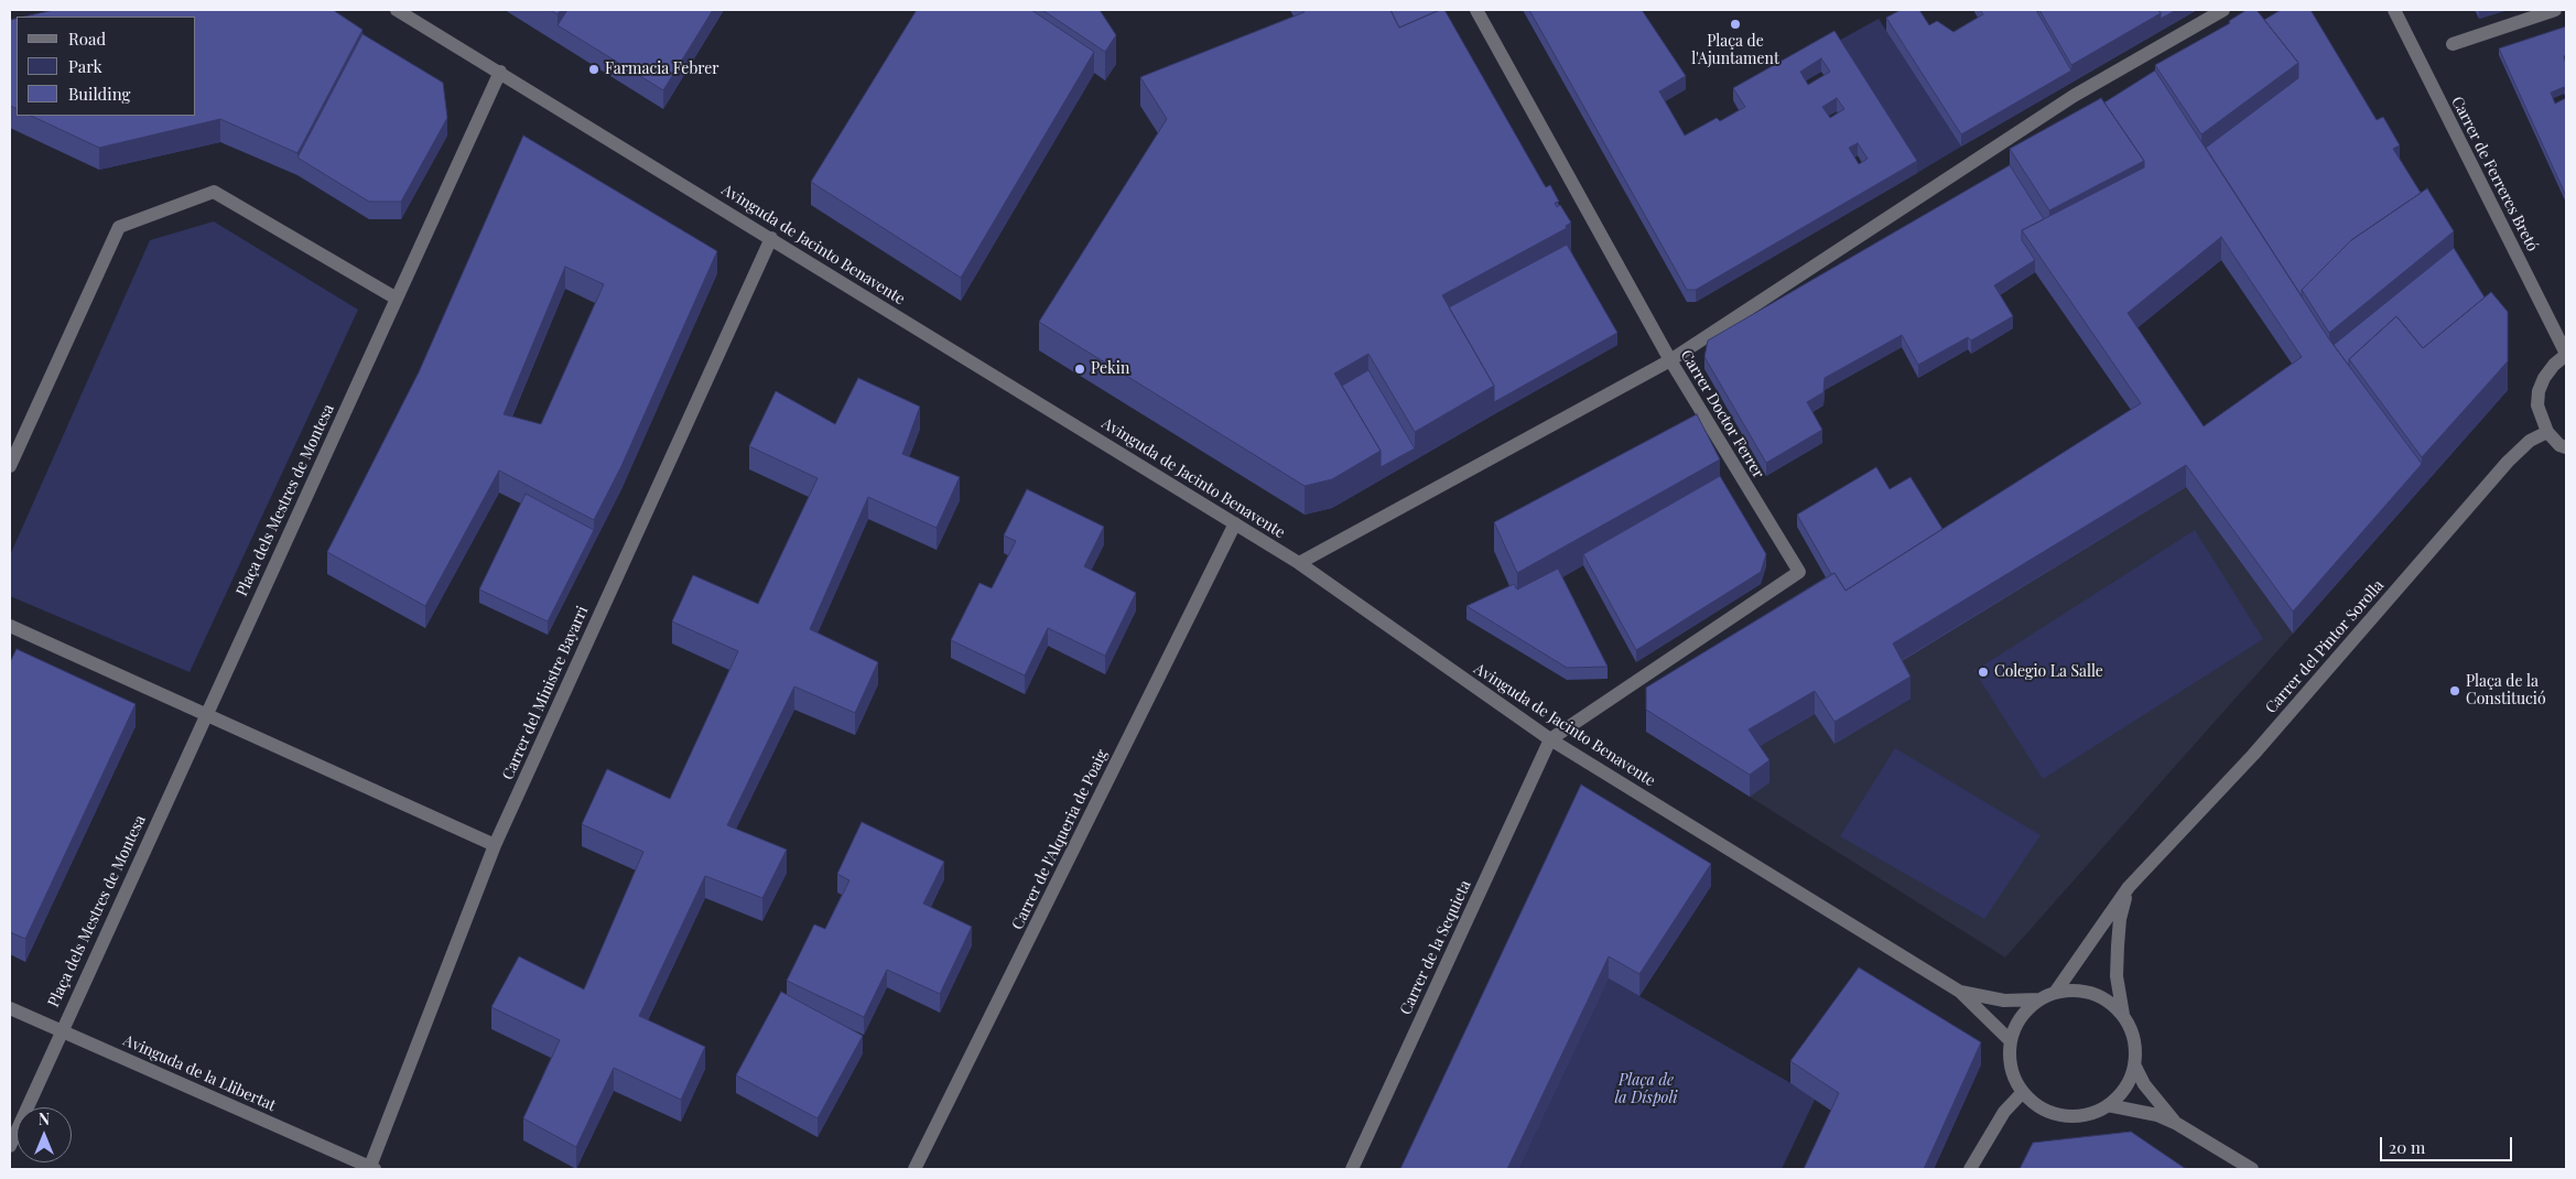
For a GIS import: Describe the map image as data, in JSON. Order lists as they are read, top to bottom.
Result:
{
  "streets": {
    "street": [
      "Carrer de Ferreres Bretó",
      "Avinguda de Jacinto Benavente",
      "Carrer Doctor Ferrer",
      "Plaça dels Mestres de Montesa",
      "Carrer del Pintor Sorolla",
      "Carrer del Ministre Bayarri",
      "Carrer de l'Alqueria de Poaig",
      "Carrer de la Sequieta",
      "Avinguda de la Llibertat"
    ]
  },
  "crossings": [
    ["Avinguda de Jacinto Benavente", "Carrer Doctor Ferrer"],
    ["Avinguda de Jacinto Benavente", "Plaça dels Mestres de Montesa"],
    ["Avinguda de Jacinto Benavente", "Carrer del Pintor Sorolla"],
    ["Avinguda de Jacinto Benavente", "Carrer del Ministre Bayarri"],
    ["Avinguda de Jacinto Benavente", "Carrer de l'Alqueria de Poaig"],
    ["Avinguda de Jacinto Benavente", "Carrer de la Sequieta"],
    ["Carrer Doctor Ferrer", "Carrer de la Sequieta"],
    ["Plaça dels Mestres de Montesa", "Avinguda de la Llibertat"],
    ["Carrer del Ministre Bayarri", "Avinguda de la Llibertat"]
  ],
  "parks": ["Plaça de la Díspoli"],
  "places": [
    "Plaça de l'Ajuntament",
    "Farmacia Febrer",
    "Pekin",
    "Colegio La Salle",
    "Plaça de la Constitució"
  ],
  "legend": ["Road", "Park", "Building"],
  "scale_bar": "20 m",
  "north": "top"
}
